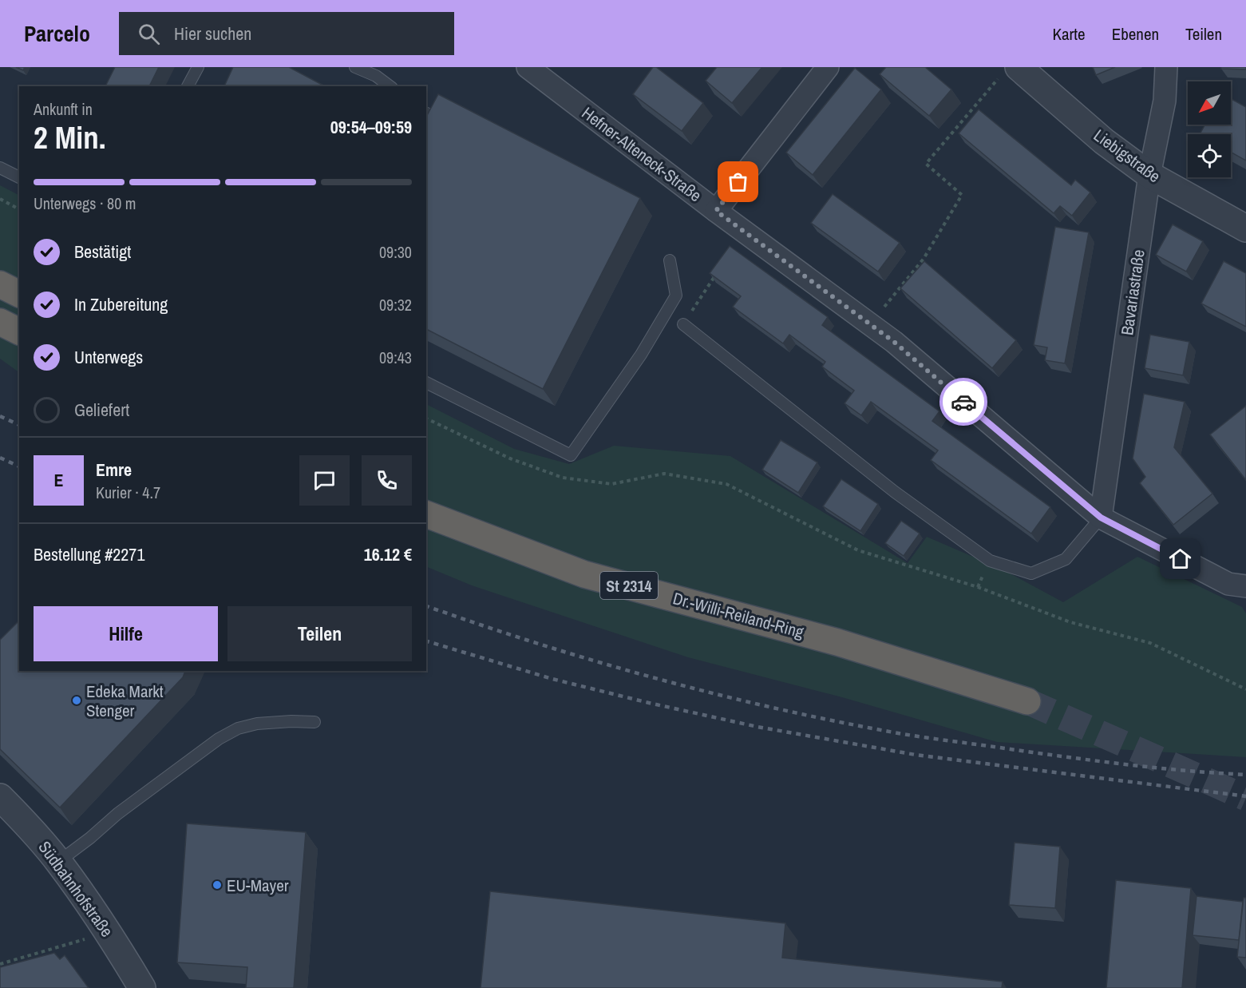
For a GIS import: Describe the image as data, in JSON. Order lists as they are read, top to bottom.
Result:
{
  "streets": {
    "highway": ["St 2314", "Dr.-Willi-Reiland-Ring"],
    "street": [
      "Hefner-Alteneck-Straße",
      "Liebigstraße",
      "Bavariastraße",
      "Südbahnhofstraße"
    ]
  },
  "crossings": [
    ["Hefner-Alteneck-Straße", "Bavariastraße"],
    ["Liebigstraße", "Bavariastraße"]
  ],
  "places": ["Edeka Markt Stenger", "EU-Mayer"],
  "north": "bottom left",
  "page": {
    "header": "Parcelo",
    "search": "Hier suchen",
    "nav": ["Karte", "Ebenen", "Teilen"],
    "heading": ["2 Min.", "Ankunft in", "09:54–09:59"],
    "panel": [
      "Emre",
      "Kurier · 4.7",
      "Bestellung #2271",
      "16.12 €"
    ],
    "bar": "Unterwegs · 80 m",
    "list": [
      ["Bestätigt", "09:30"],
      ["In Zubereitung", "09:32"],
      ["Unterwegs", "09:43"],
      "Geliefert"
    ],
    "round": "E",
    "buttons": ["Hilfe", "Teilen"]
  }
}
